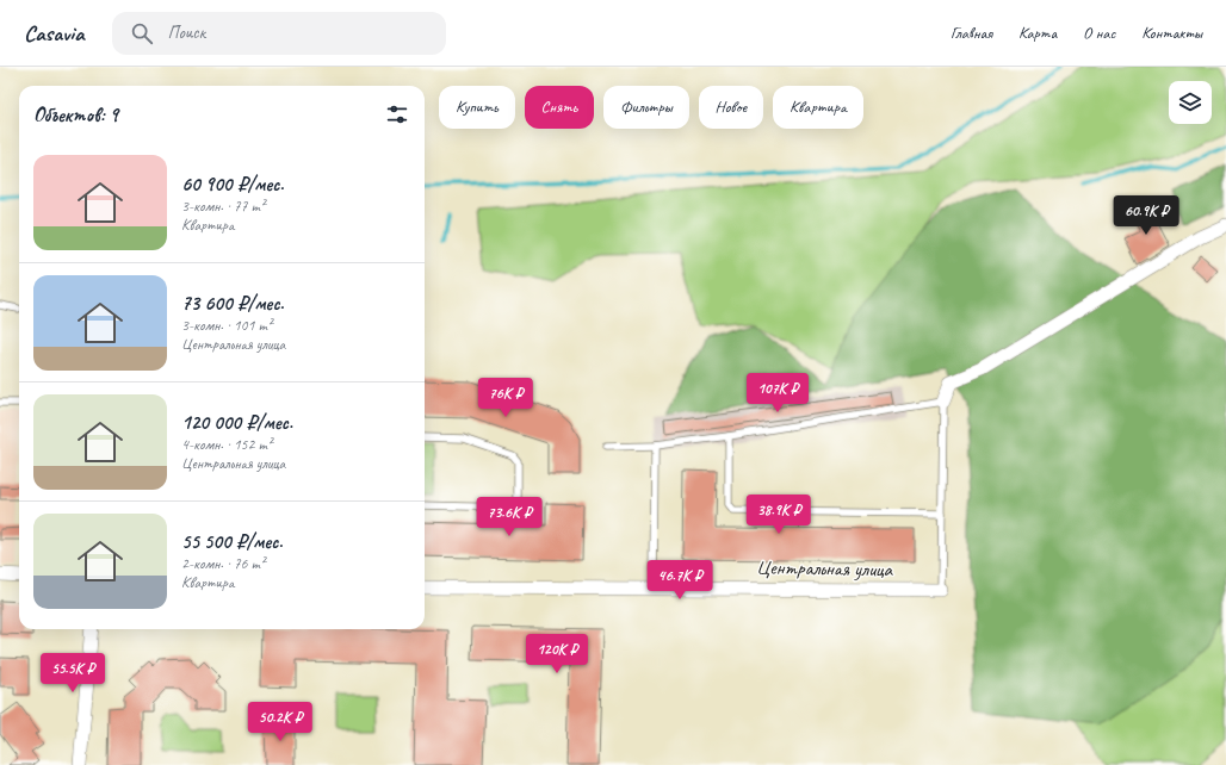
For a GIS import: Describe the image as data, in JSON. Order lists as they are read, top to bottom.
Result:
{
  "streets": {
    "street": ["Центральная улица"]
  },
  "page": {
    "header": "Casavia",
    "search": "Поиск",
    "nav": [
      "Главная",
      "Карта",
      "О нас",
      "Контакты"
    ],
    "chip": [
      "Купить",
      "Снять",
      "Фильтры",
      "Новое",
      "Квартира"
    ],
    "heading": "Объектов: 9",
    "list": [
      {
        "name": "60 900 ₽/мес.",
        "note": "3-комн. · 77 m² · Квартира"
      },
      {
        "name": "73 600 ₽/мес.",
        "note": "3-комн. · 101 m² · Центральная улица"
      },
      {
        "name": "120 000 ₽/мес.",
        "note": "4-комн. · 152 m² · Центральная улица"
      },
      {
        "name": "55 500 ₽/мес.",
        "note": "2-комн. · 76 m² · Квартира"
      }
    ],
    "price": [
      "60.9K ₽",
      "107K ₽",
      "76K ₽",
      "38.9K ₽",
      "73.6K ₽",
      "46.7K ₽",
      "120K ₽",
      "55.5K ₽",
      "50.2K ₽"
    ]
  }
}
